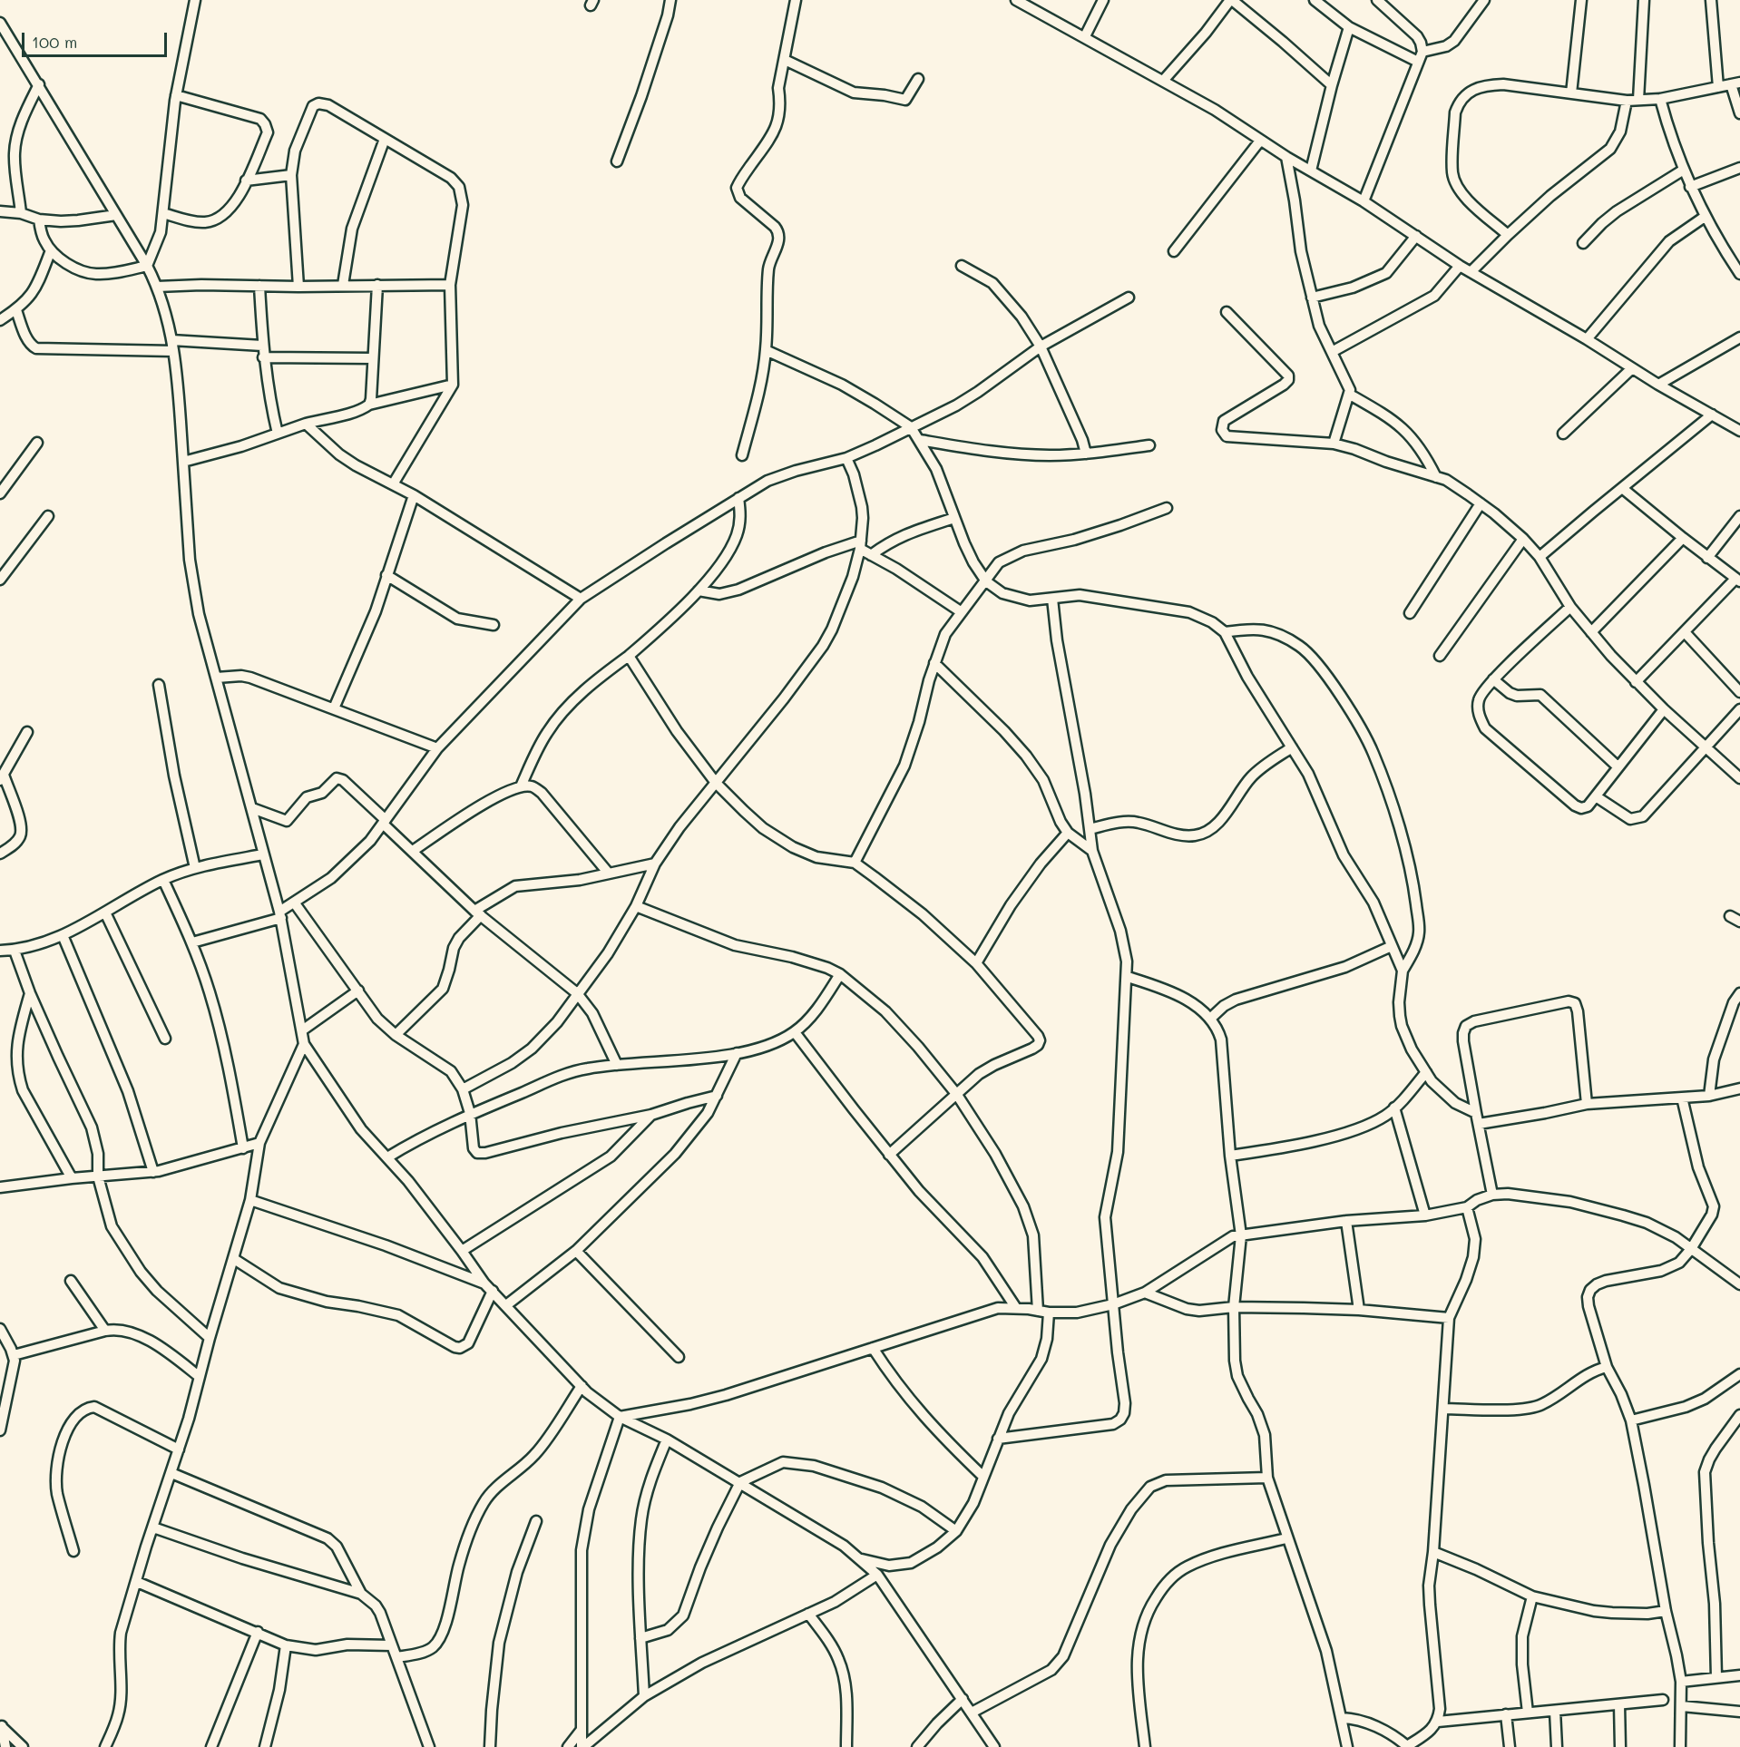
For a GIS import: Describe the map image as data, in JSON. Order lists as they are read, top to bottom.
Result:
{
  "scale_bar": "100 m"
}
